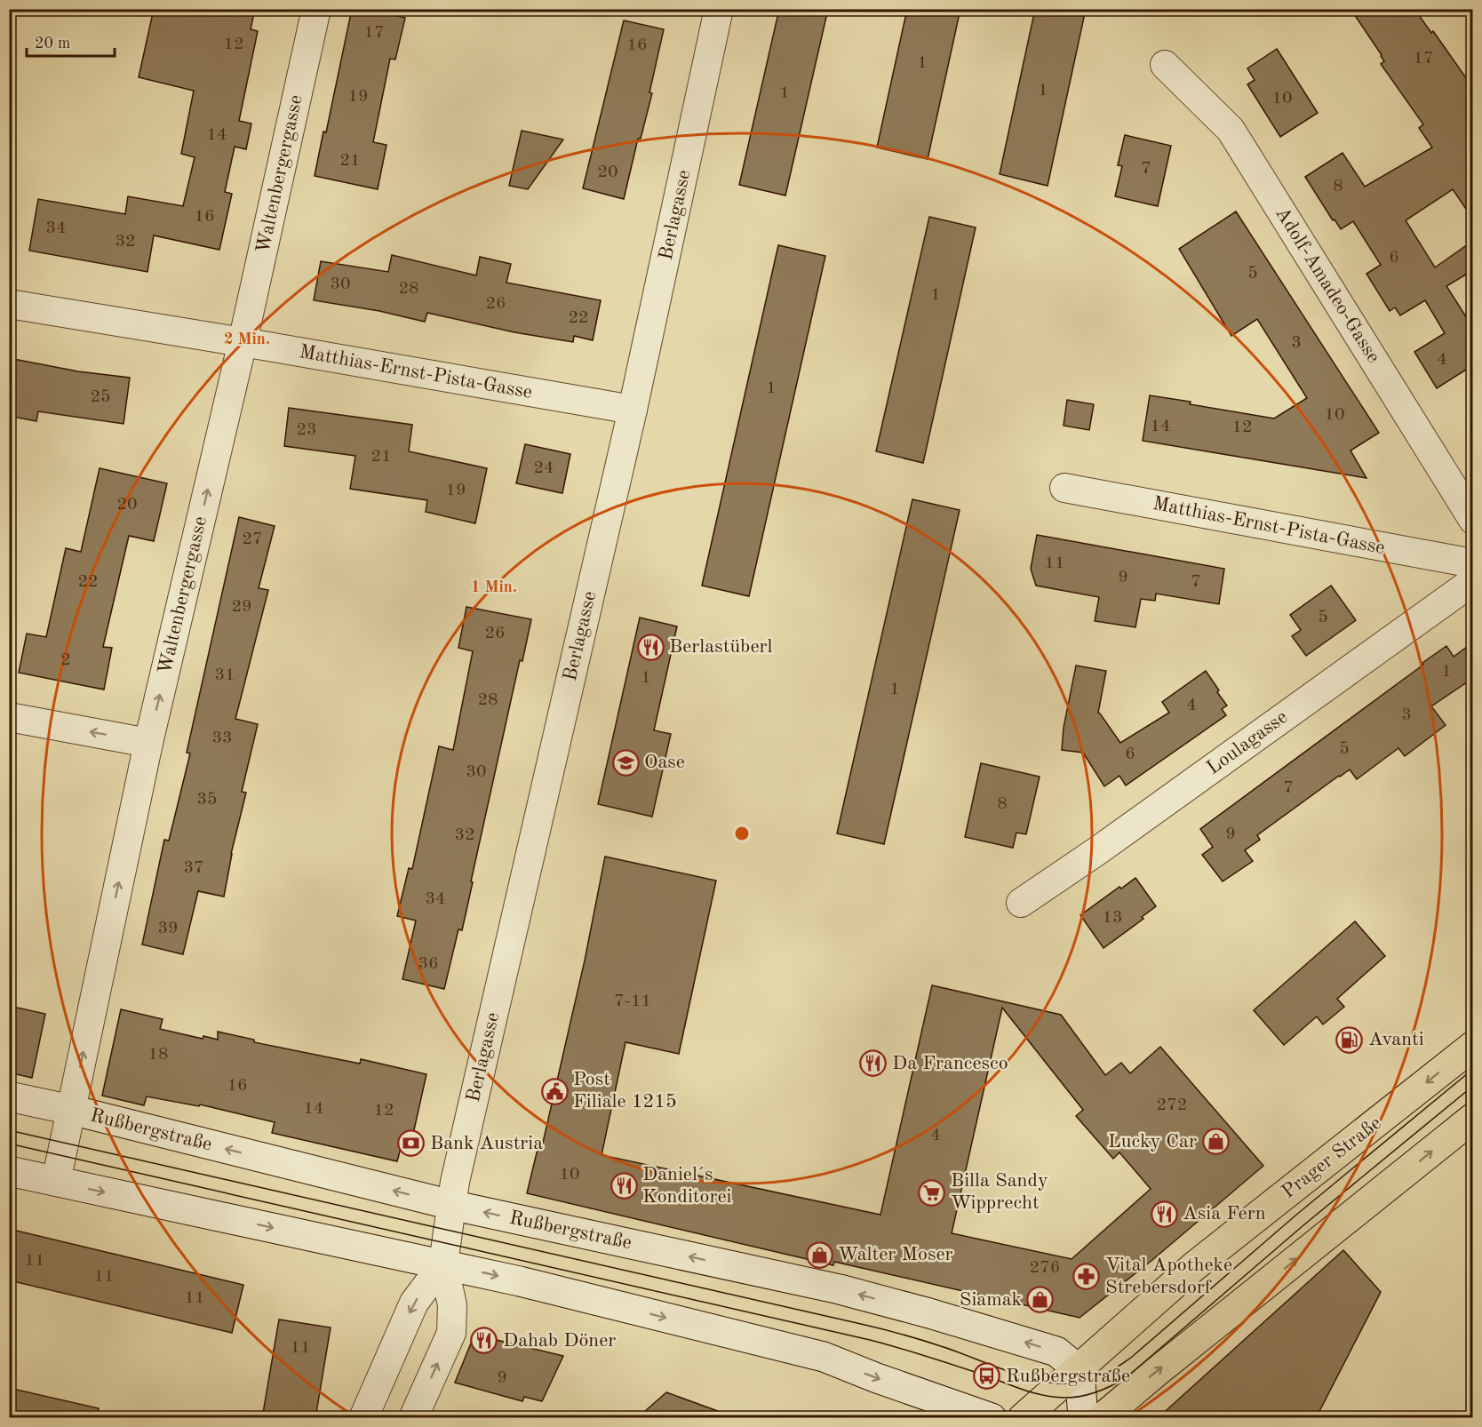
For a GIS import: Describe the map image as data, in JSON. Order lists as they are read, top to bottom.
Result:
{
  "streets": {
    "main road": ["Prager Straße"],
    "street": [
      "Waltenbergergasse",
      "Berlagasse",
      "Adolf-Amadeo-Gasse",
      "Matthias-Ernst-Pista-Gasse",
      "Loulagasse",
      "Rußbergstraße"
    ]
  },
  "crossings": [
    ["Waltenbergergasse", "Matthias-Ernst-Pista-Gasse"],
    ["Waltenbergergasse", "Rußbergstraße"],
    ["Berlagasse", "Matthias-Ernst-Pista-Gasse"],
    ["Berlagasse", "Rußbergstraße"],
    ["Rußbergstraße", "Prager Straße"]
  ],
  "one_way": ["Waltenbergergasse"],
  "places": {
    "restaurant": [
      "Berlastüberl",
      "Da Francesco",
      "Daniel´s Konditorei",
      "Asia Fern",
      "Dahab Döner"
    ],
    "school or university": ["Oase"],
    "fuel station": ["Avanti"],
    "public building": ["Post Filiale 1215"],
    "shop": ["Lucky Car", "Walter Moser", "Siamak"],
    "bank": ["Bank Austria"],
    "supermarket": ["Billa Sandy Wipprecht"],
    "pharmacy": ["Vital Apotheke Strebersdorf"],
    "bus stop": ["Rußbergstraße"]
  },
  "house_numbers": [
    "17",
    "12",
    "16",
    "17",
    "1",
    "1",
    "1",
    "19",
    "10",
    "14",
    "21",
    "7",
    "20",
    "8",
    "16",
    "34",
    "32",
    "6",
    "5",
    "30",
    "28",
    "1",
    "26",
    "22",
    "3",
    "4",
    "1",
    "25",
    "10",
    "14",
    "12",
    "23",
    "21",
    "24",
    "19",
    "20",
    "27",
    "11",
    "9",
    "22",
    "7",
    "29",
    "5",
    "26",
    "2",
    "1",
    "31",
    "1",
    "1",
    "28",
    "4",
    "3",
    "33",
    "5",
    "6",
    "30",
    "7",
    "35",
    "8",
    "9",
    "32",
    "37",
    "34",
    "13",
    "39",
    "36",
    "7-11",
    "18",
    "16",
    "272",
    "14",
    "12",
    "4",
    "10",
    "11",
    "276",
    "11",
    "11",
    "11",
    "9"
  ],
  "scale_bar": "20 m",
  "rings": ["2 Min.", "1 Min."]
}
